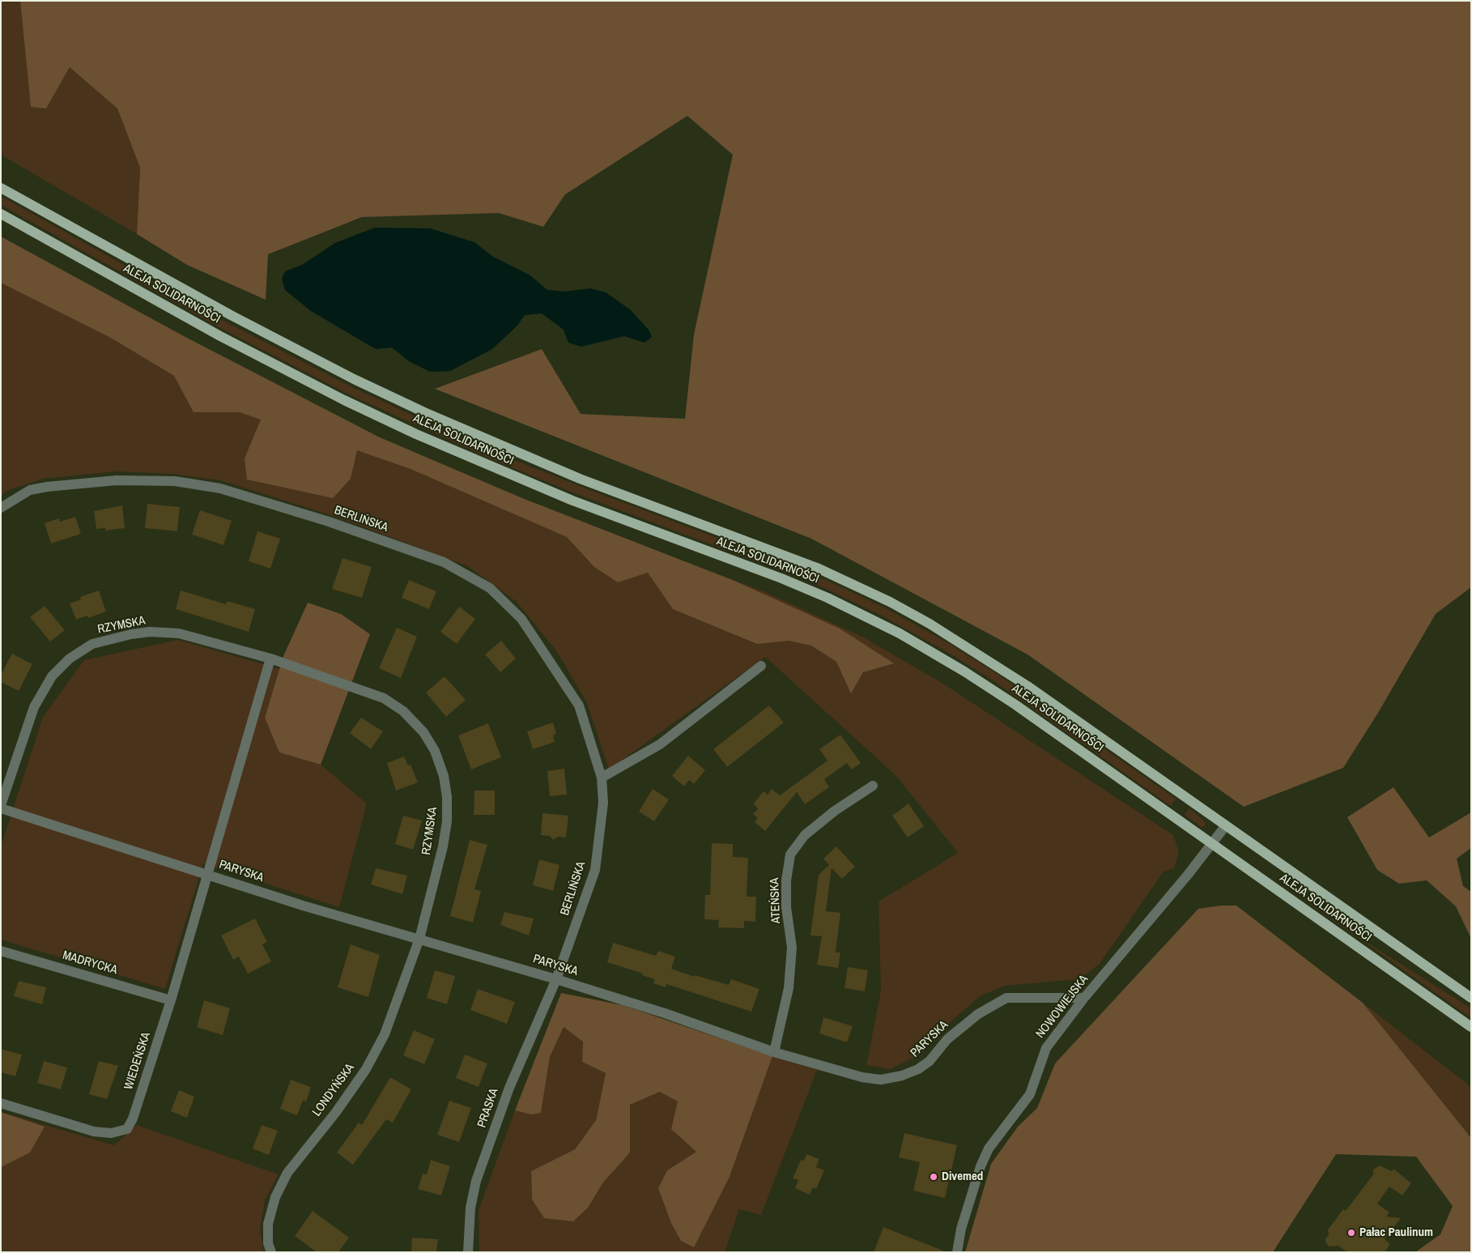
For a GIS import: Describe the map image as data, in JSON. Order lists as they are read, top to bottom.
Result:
{
  "streets": {
    "main road": ["ALEJA SOLIDARNOŚCI"],
    "street": [
      "BERLIŃSKA",
      "RZYMSKA",
      "PARYSKA",
      "ATEŃSKA",
      "MADRYCKA",
      "NOWOWIEJSKA",
      "WIEDEŃSKA",
      "LONDYŃSKA",
      "PRASKA"
    ]
  },
  "crossings": [
    ["ALEJA SOLIDARNOŚCI", "NOWOWIEJSKA"],
    ["BERLIŃSKA", "PARYSKA"],
    ["BERLIŃSKA", "PRASKA"],
    ["RZYMSKA", "PARYSKA"],
    ["RZYMSKA", "LONDYŃSKA"],
    ["PARYSKA", "ATEŃSKA"],
    ["PARYSKA", "NOWOWIEJSKA"],
    ["PARYSKA", "WIEDEŃSKA"],
    ["PARYSKA", "LONDYŃSKA"],
    ["PARYSKA", "PRASKA"],
    ["MADRYCKA", "WIEDEŃSKA"]
  ],
  "places": ["Divemed", "Pałac Paulinum"]
}
